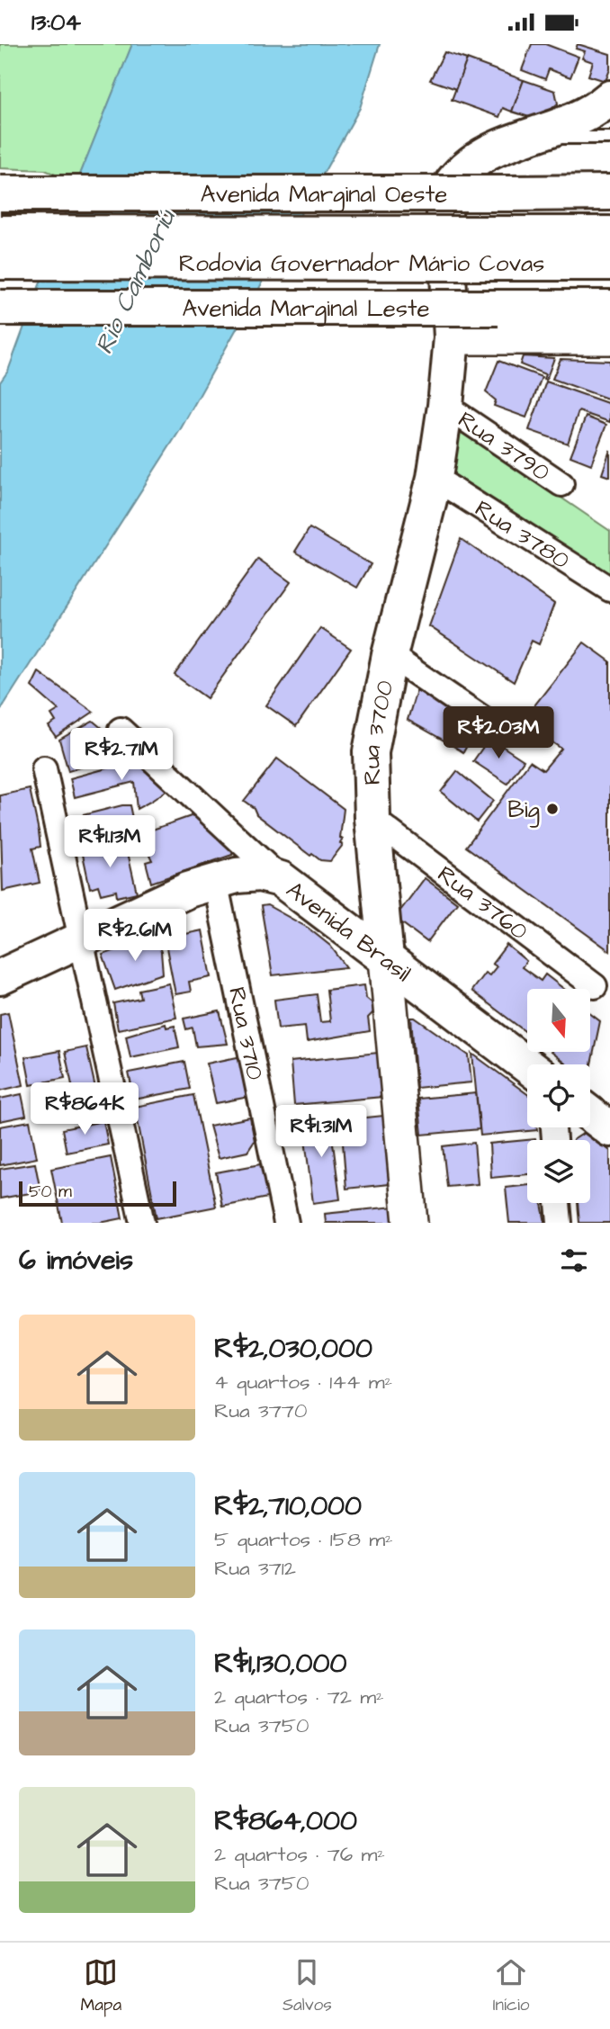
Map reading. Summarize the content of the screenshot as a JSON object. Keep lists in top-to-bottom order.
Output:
{
  "streets": {
    "main road": [
      "Avenida Marginal Oeste",
      "Rodovia Governador Mário Covas",
      "Avenida Marginal Leste",
      "Rua 3700",
      "Avenida Brasil"
    ],
    "street": [
      "Rua 3790",
      "Rua 3780",
      "Rua 3760",
      "Rua 3710"
    ]
  },
  "crossings": [
    ["Avenida Marginal Leste", "Rua 3700"],
    ["Rua 3790", "Rua 3700"],
    ["Rua 3780", "Rua 3700"],
    ["Rua 3700", "Rua 3760"],
    ["Rua 3700", "Avenida Brasil"],
    ["Avenida Brasil", "Rua 3710"]
  ],
  "water": ["Rio Camboriú"],
  "places": ["Big"],
  "scale_bar": "50 m",
  "north": "bottom",
  "page": {
    "status": "13:04",
    "price": [
      "R$2.03M",
      "R$2.71M",
      "R$1.13M",
      "R$2.61M",
      "R$864K",
      "R$1.31M"
    ],
    "scale": "50 m",
    "heading": "6 imóveis",
    "list": [
      {
        "name": "R$2,030,000",
        "note": "4 quartos · 144 m² · Rua 3770"
      },
      {
        "name": "R$2,710,000",
        "note": "5 quartos · 158 m² · Rua 3712"
      },
      {
        "name": "R$1,130,000",
        "note": "2 quartos · 72 m² · Rua 3750"
      },
      {
        "name": "R$864,000",
        "note": "2 quartos · 76 m² · Rua 3750"
      }
    ],
    "tabs": ["Mapa", "Salvos", "Início"]
  }
}
